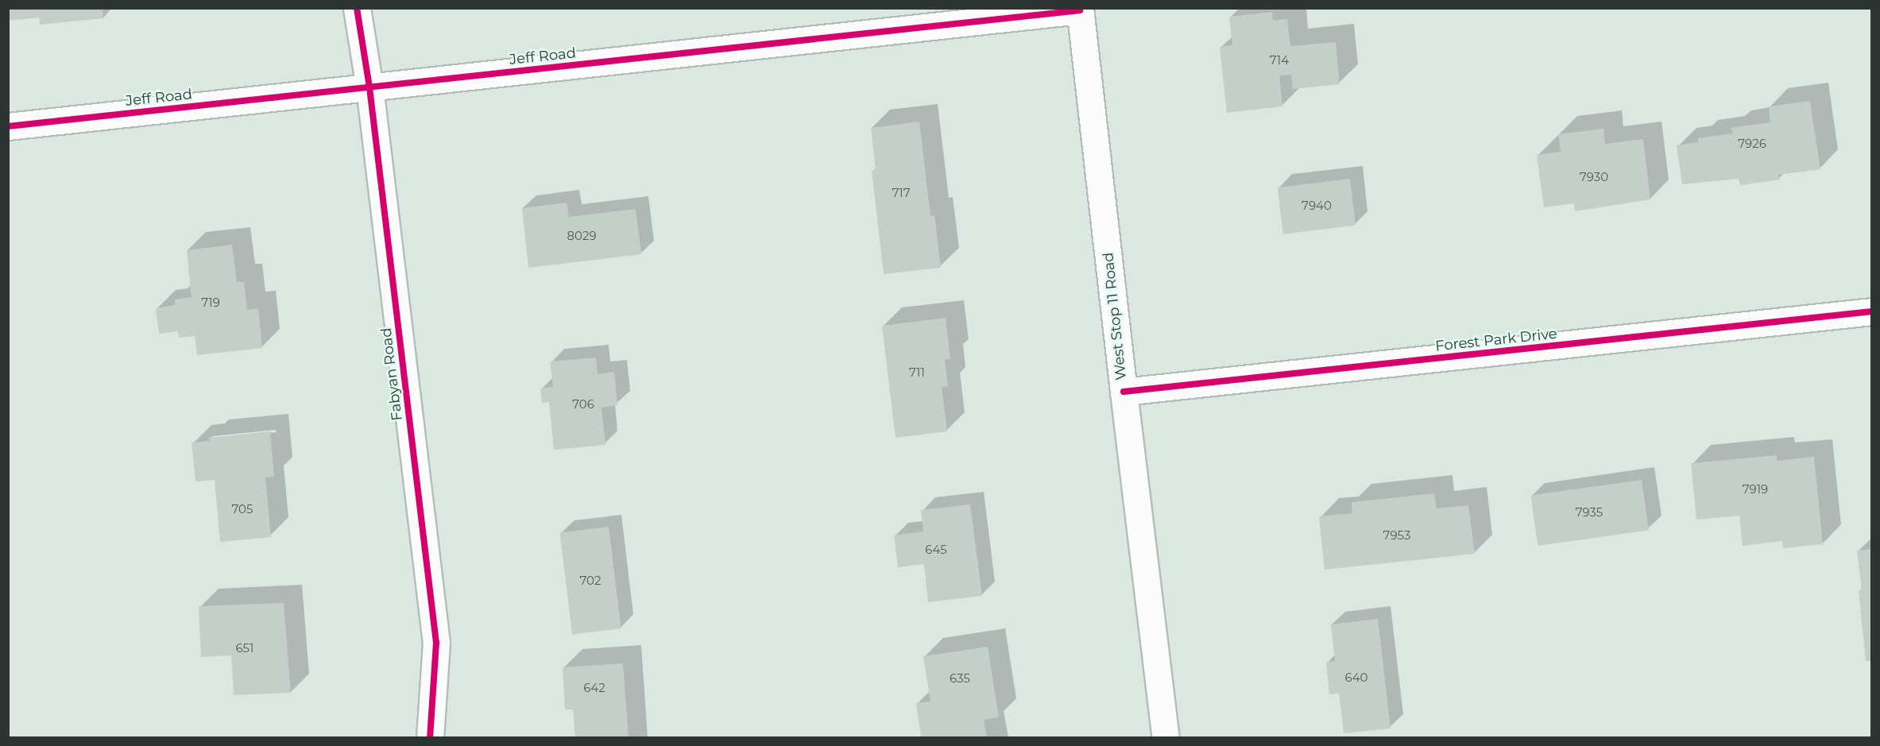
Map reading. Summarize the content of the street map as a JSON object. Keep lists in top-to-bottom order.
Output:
{
  "streets": {
    "street": [
      "Jeff Road",
      "West Stop 11 Road",
      "Forest Park Drive",
      "Fabyan Road"
    ]
  },
  "crossings": [
    ["Jeff Road", "West Stop 11 Road"],
    ["Jeff Road", "Fabyan Road"],
    ["West Stop 11 Road", "Forest Park Drive"]
  ],
  "house_numbers": [
    "714",
    "7926",
    "7930",
    "717",
    "7940",
    "8029",
    "719",
    "711",
    "706",
    "7919",
    "705",
    "7935",
    "7953",
    "645",
    "702",
    "651",
    "640",
    "635",
    "642"
  ]
}
